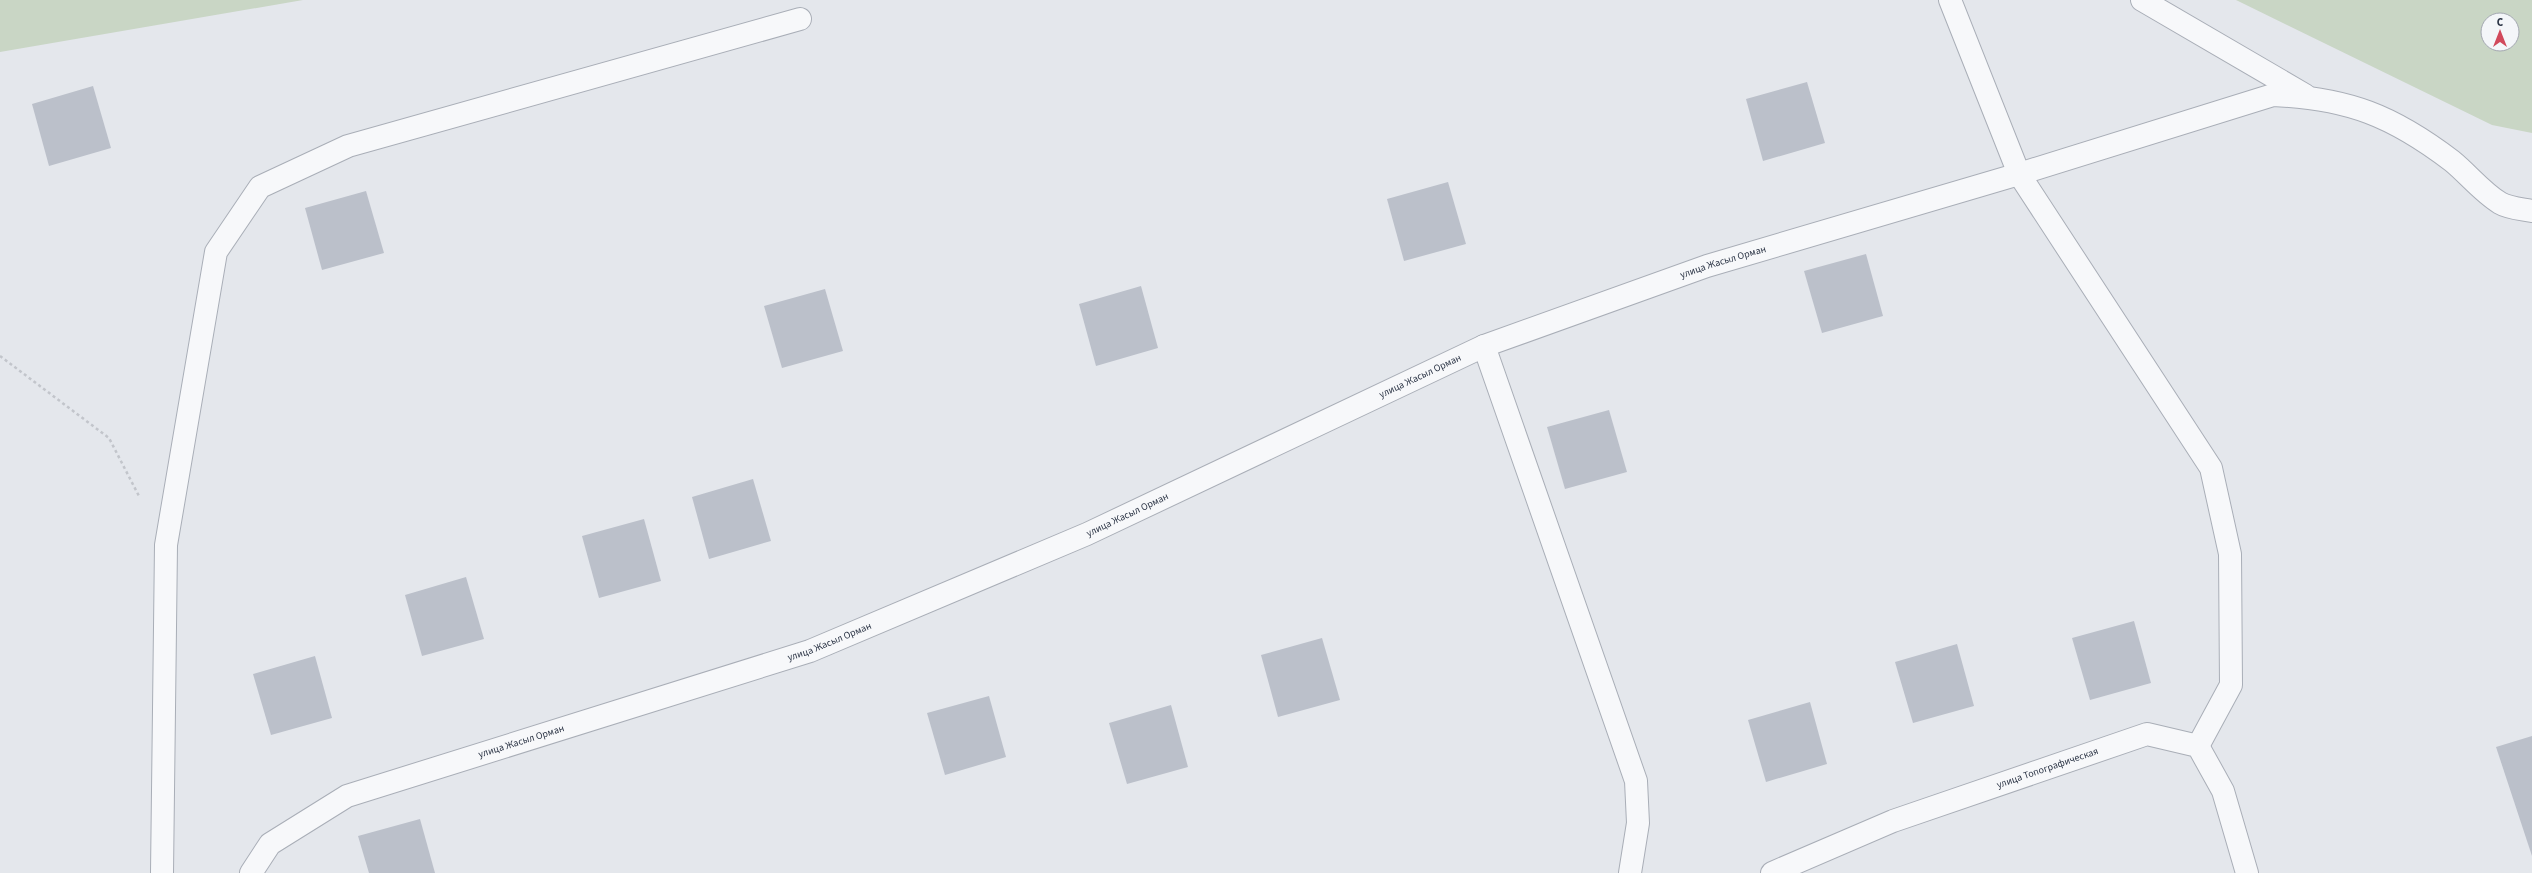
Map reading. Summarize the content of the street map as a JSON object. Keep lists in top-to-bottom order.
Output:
{
  "streets": {
    "street": ["улица Жасыл Орман", "улица Топографическая"]
  },
  "north": "top"
}
